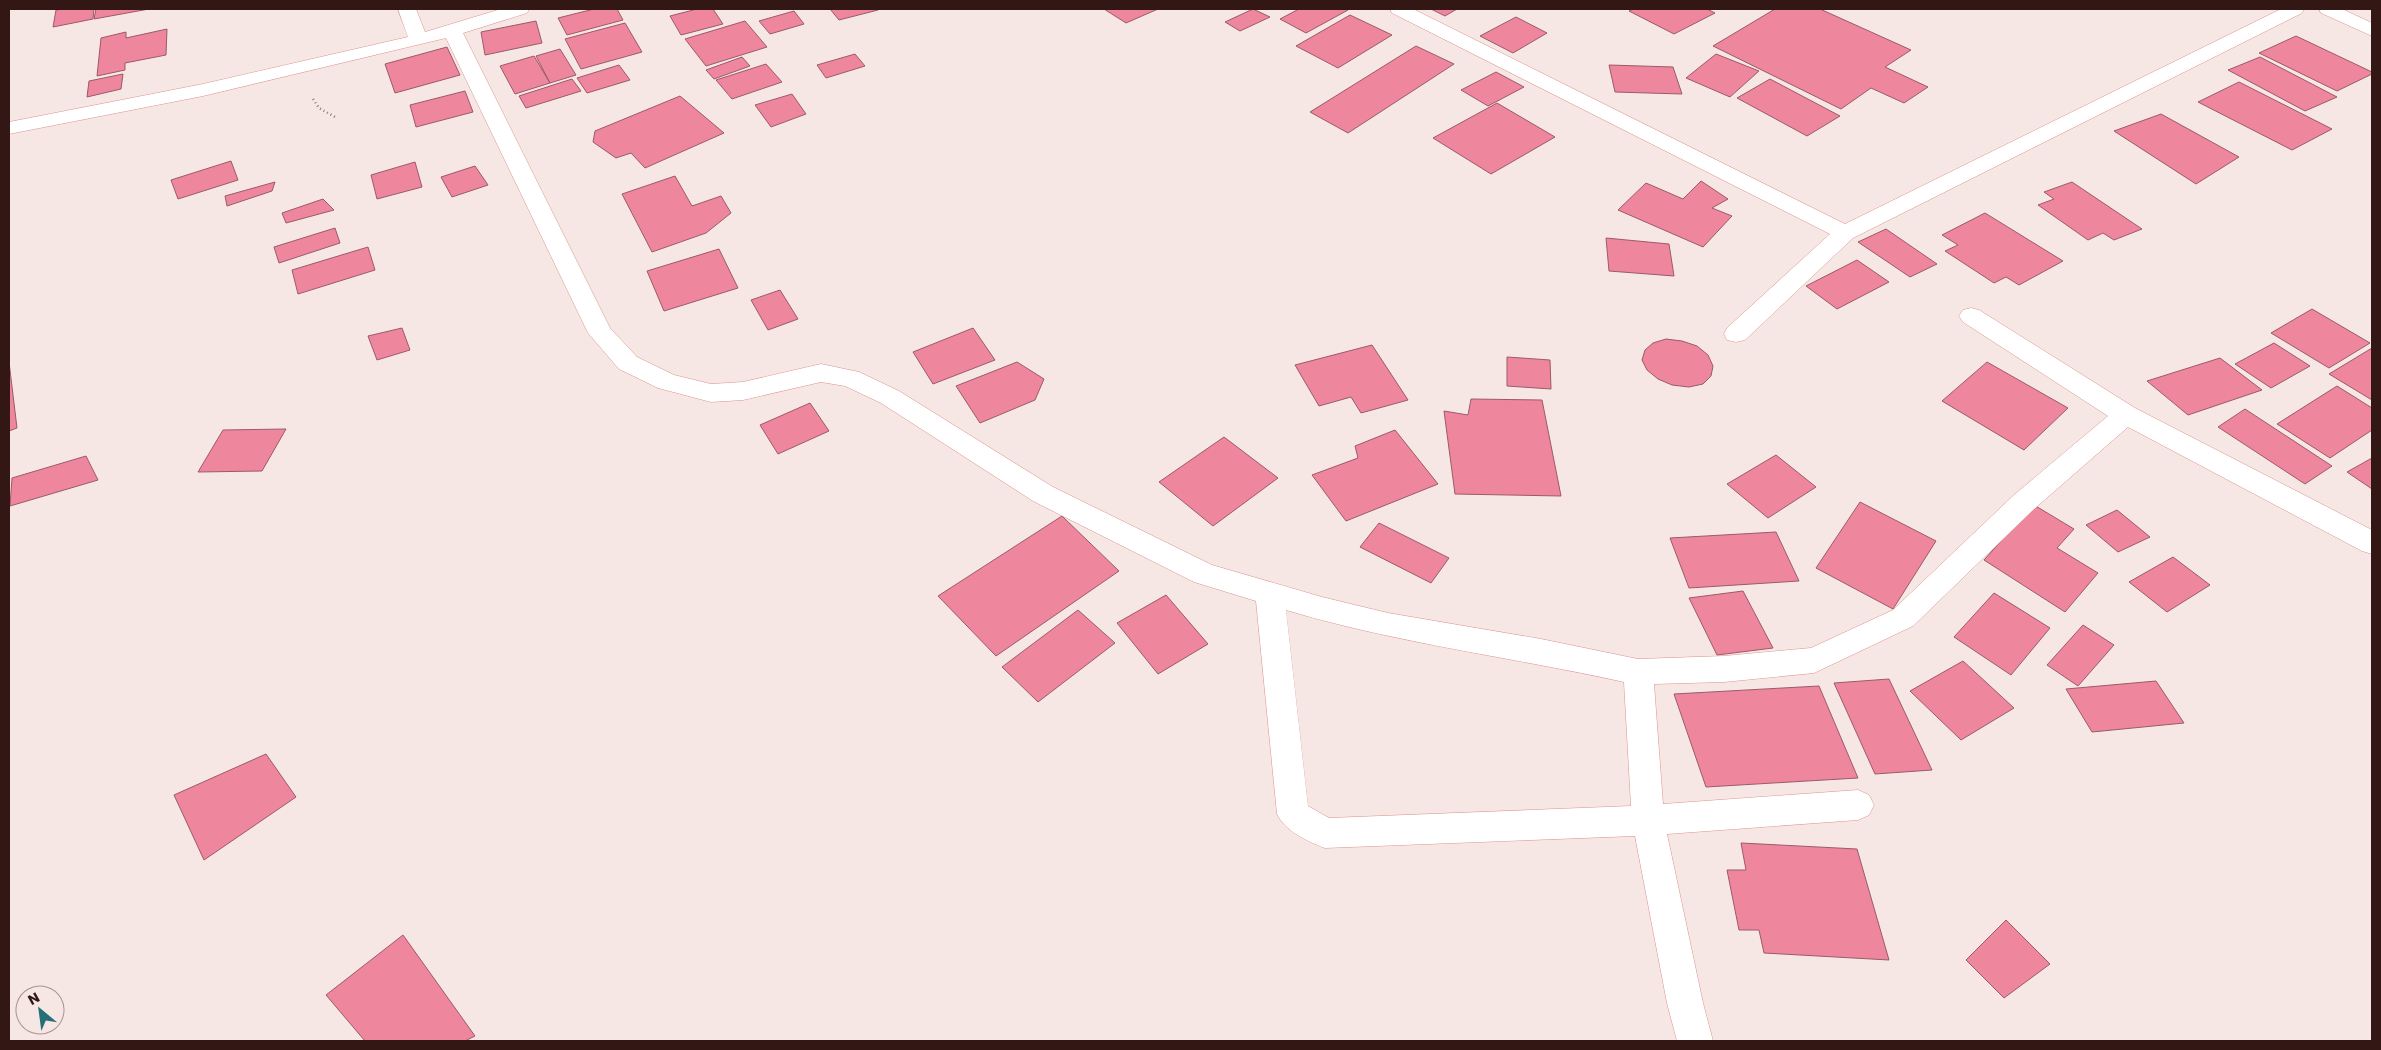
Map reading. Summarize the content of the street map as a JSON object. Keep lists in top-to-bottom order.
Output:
{
  "north": "top left"
}
